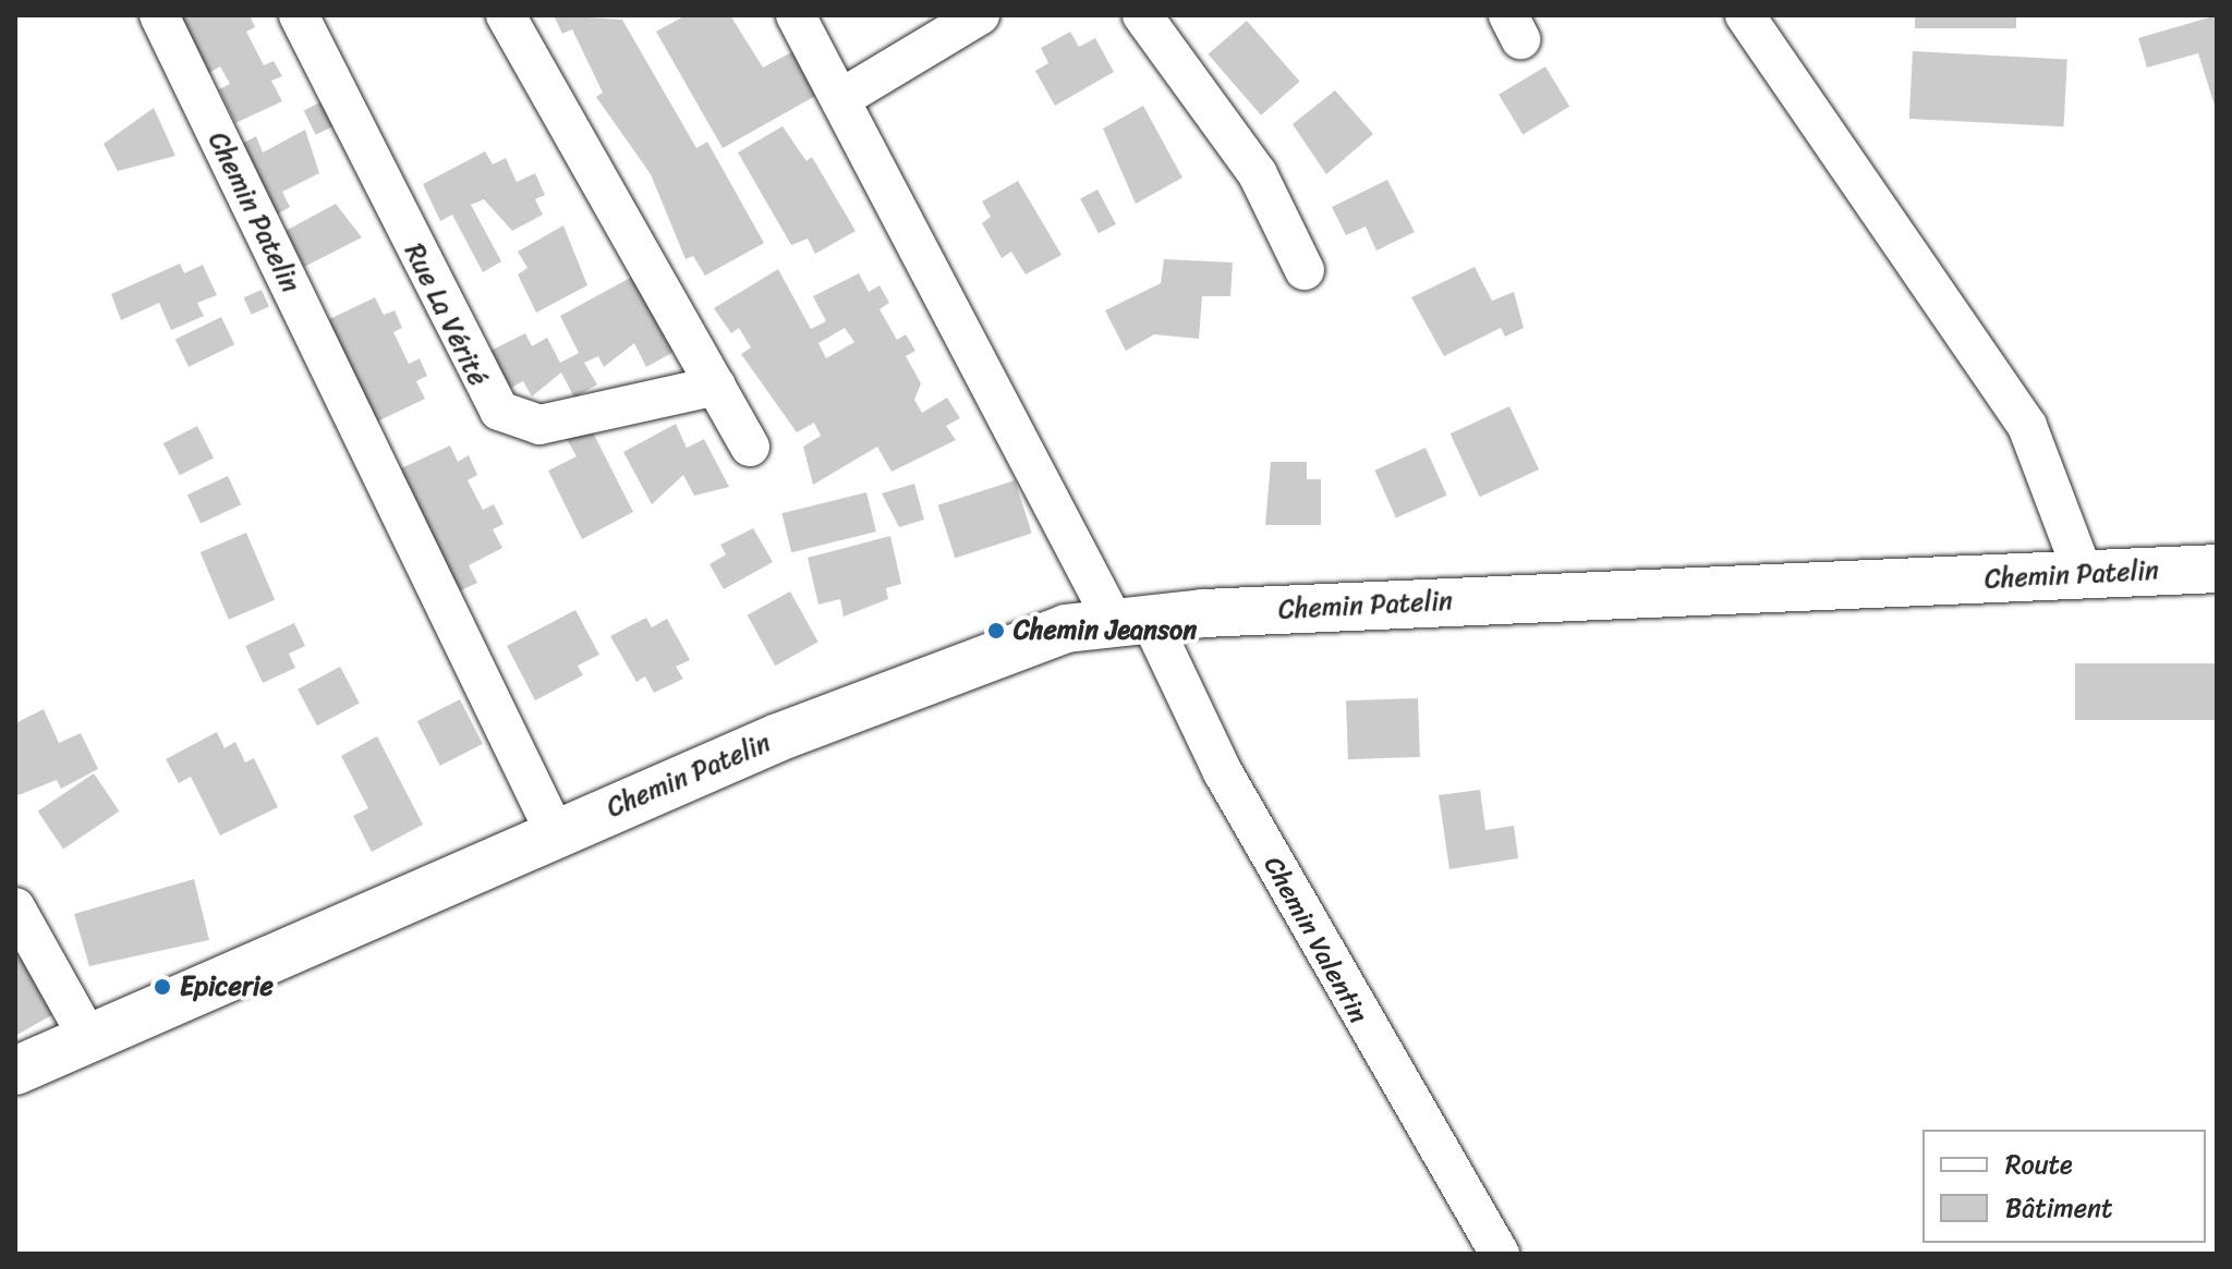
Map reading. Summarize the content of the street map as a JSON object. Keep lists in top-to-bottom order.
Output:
{
  "streets": {
    "main road": ["Chemin Patelin"],
    "street": ["Rue La Vérité", "Chemin Valentin"]
  },
  "crossings": [
    ["Chemin Patelin", "Chemin Valentin"]
  ],
  "places": ["Chemin Jeanson", "Epicerie"],
  "legend": ["Route", "Bâtiment"]
}
